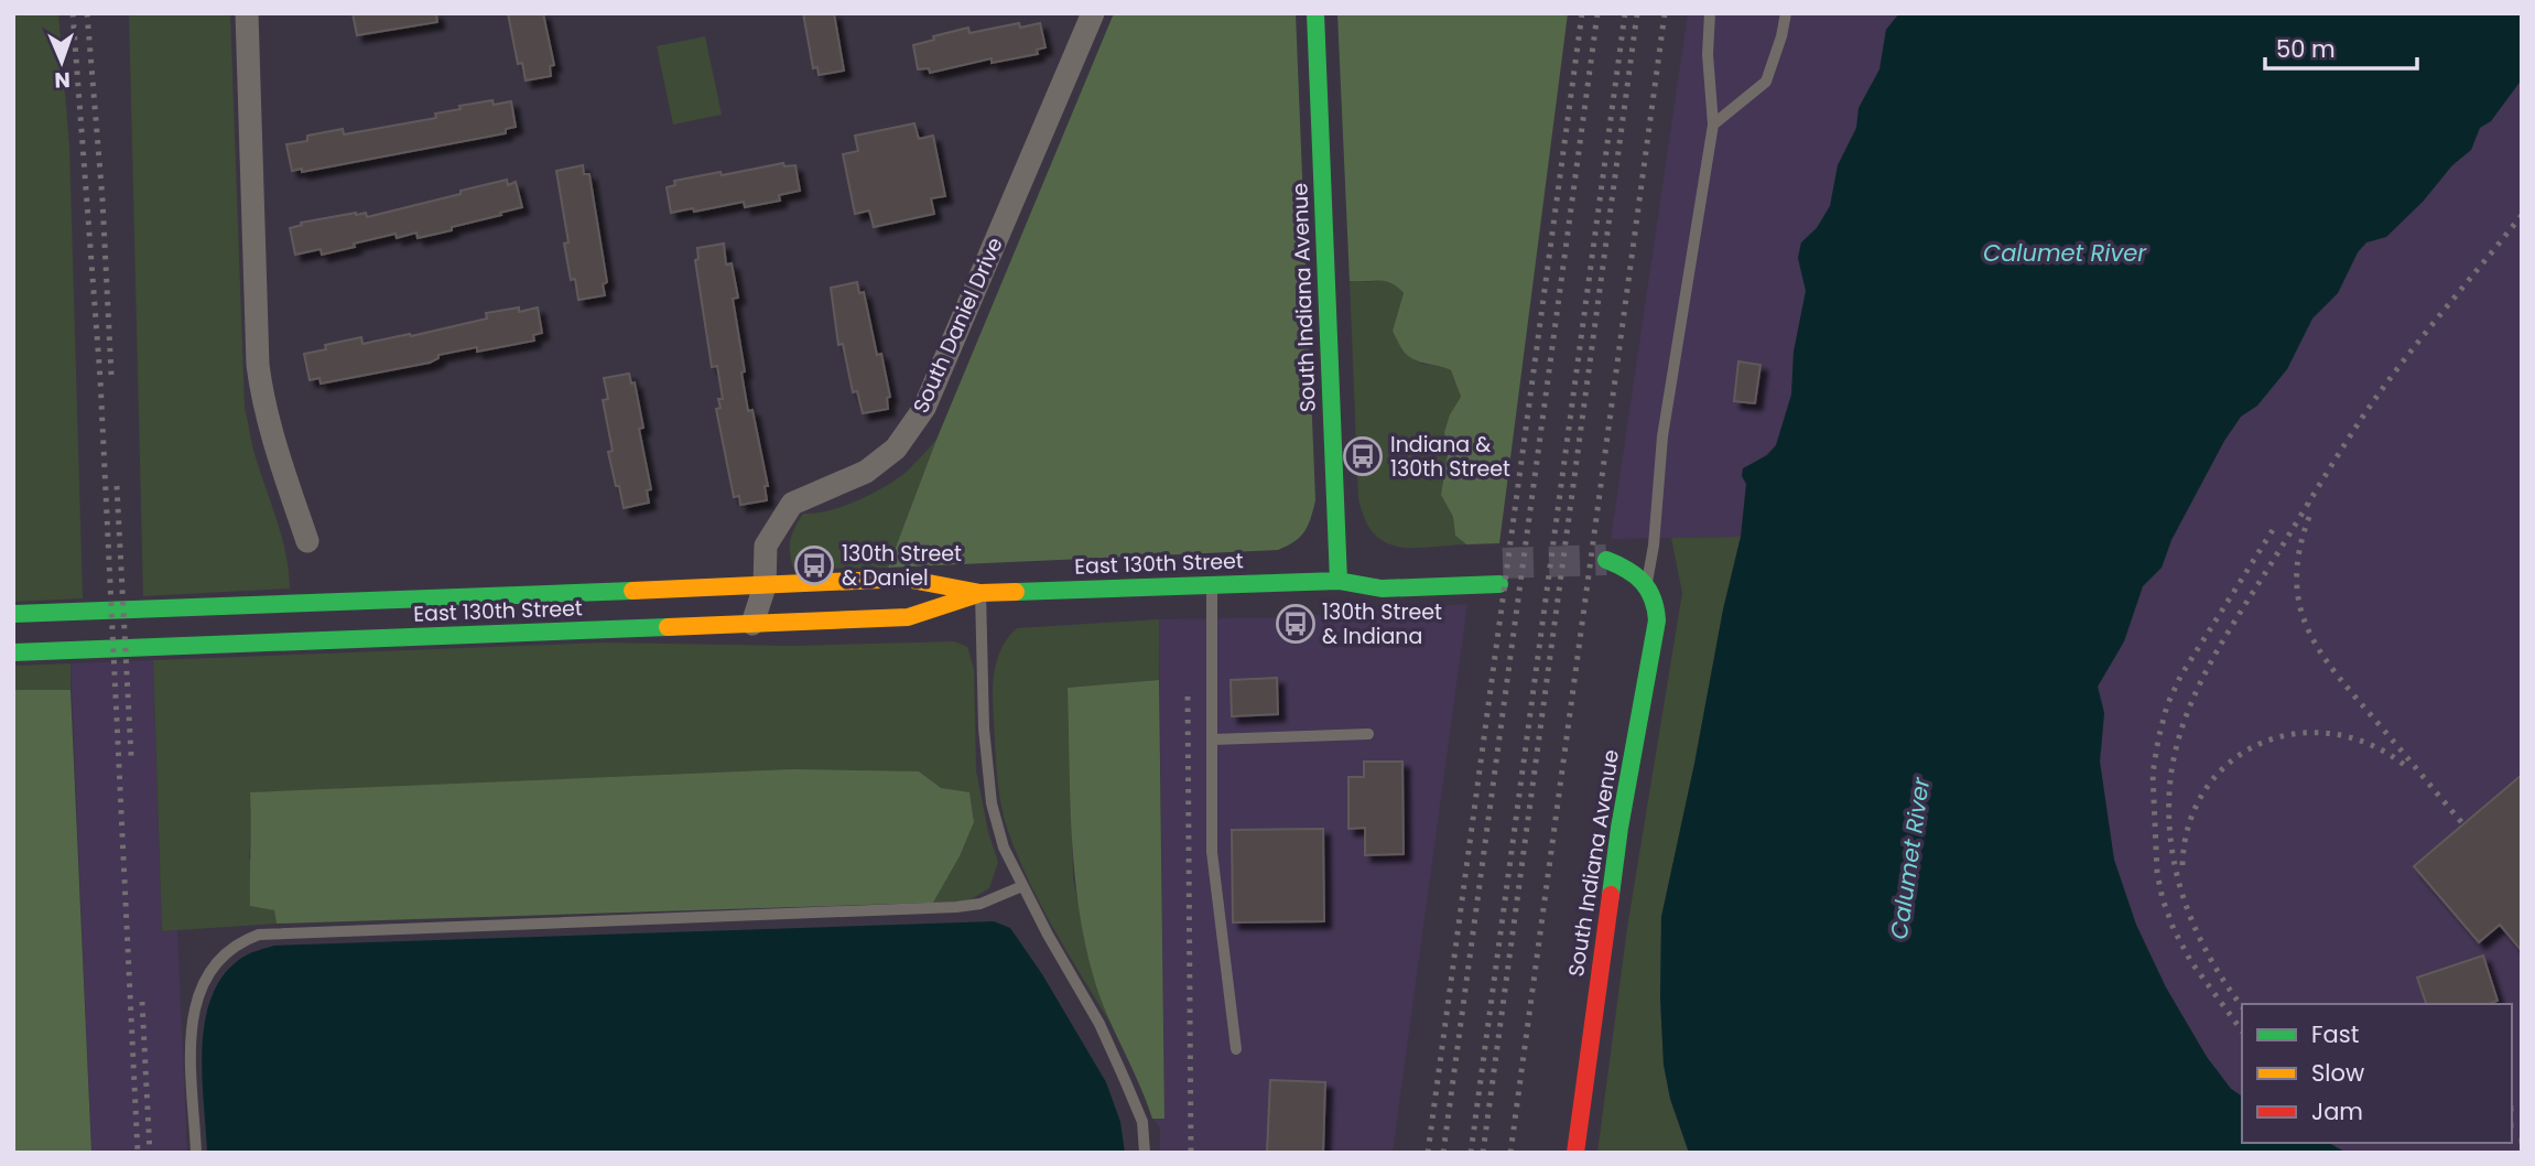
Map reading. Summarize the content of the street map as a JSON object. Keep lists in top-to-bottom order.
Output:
{
  "streets": {
    "main road": ["South Indiana Avenue", "East 130th Street"],
    "street": ["South Daniel Drive"]
  },
  "crossings": [
    ["South Indiana Avenue", "East 130th Street"],
    ["South Daniel Drive", "East 130th Street"]
  ],
  "water": ["Calumet River"],
  "places": {
    "bus stop": ["Indiana & 130th Street", "130th Street & Daniel", "130th Street & Indiana"]
  },
  "legend": ["Fast", "Slow", "Jam"],
  "scale_bar": "50 m",
  "north": "bottom"
}
